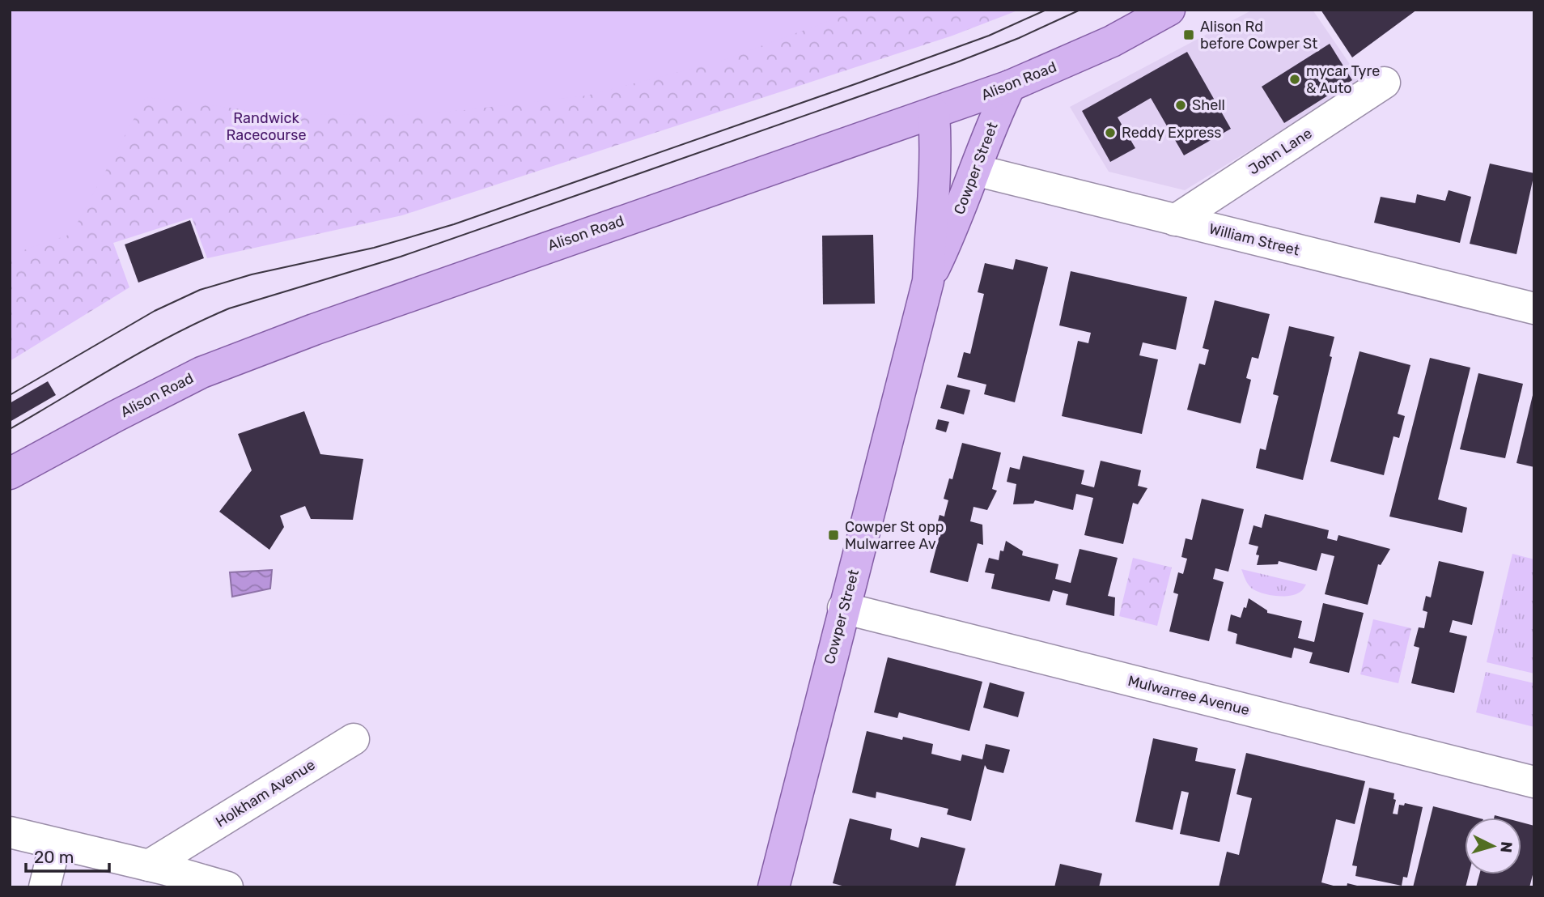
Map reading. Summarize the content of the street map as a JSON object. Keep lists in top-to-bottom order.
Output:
{
  "streets": {
    "main road": ["Alison Road", "Cowper Street"],
    "street": [
      "John Lane",
      "William Street",
      "Mulwarree Avenue",
      "Holkham Avenue"
    ]
  },
  "crossings": [
    ["Alison Road", "Cowper Street"],
    ["John Lane", "William Street"],
    ["Cowper Street", "William Street"],
    ["Cowper Street", "Mulwarree Avenue"]
  ],
  "parks": ["Randwick Racecourse"],
  "places": {
    "transit": ["Alison Rd before Cowper St", "Cowper St opp Mulwarree Av"],
    "other": ["mycar Tyre & Auto", "Shell", "Reddy Express"]
  },
  "scale_bar": "20 m",
  "north": "right"
}
